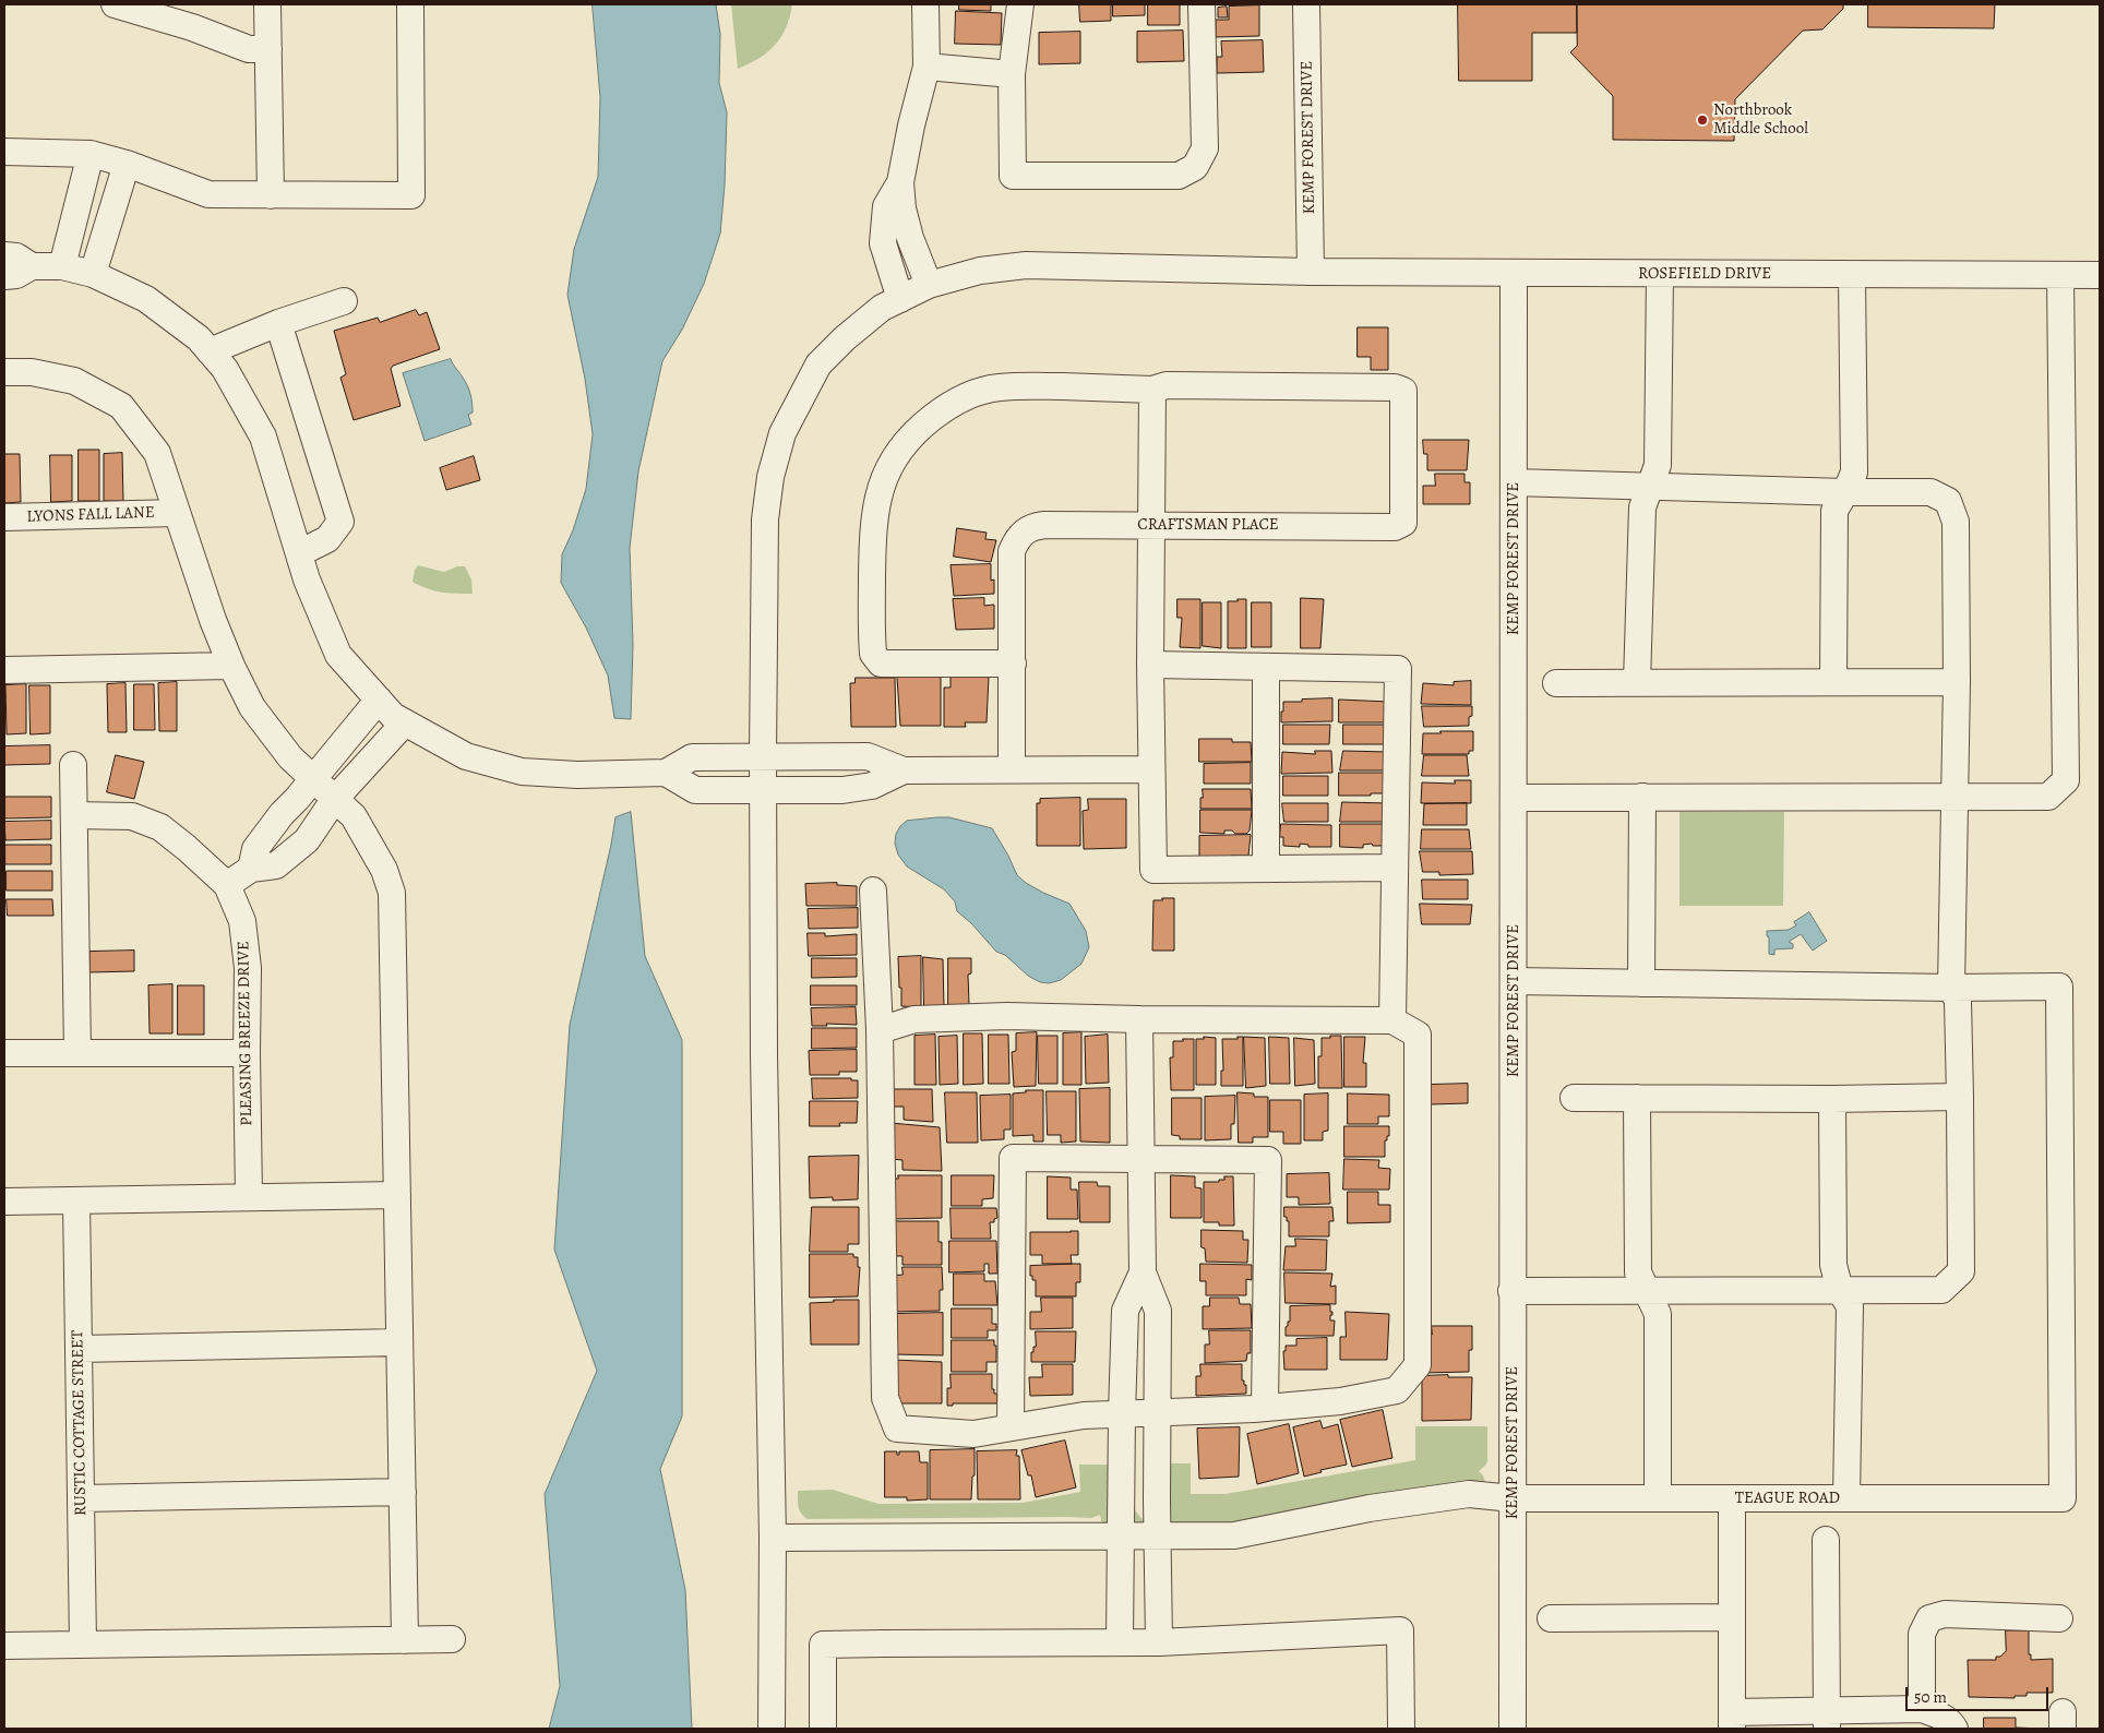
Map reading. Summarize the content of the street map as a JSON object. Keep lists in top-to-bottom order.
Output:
{
  "streets": {
    "street": [
      "KEMP FOREST DRIVE",
      "ROSEFIELD DRIVE",
      "LYONS FALL LANE",
      "CRAFTSMAN PLACE",
      "PLEASING BREEZE DRIVE",
      "RUSTIC COTTAGE STREET",
      "TEAGUE ROAD"
    ]
  },
  "crossings": [
    ["KEMP FOREST DRIVE", "ROSEFIELD DRIVE"],
    ["KEMP FOREST DRIVE", "TEAGUE ROAD"],
    ["ROSEFIELD DRIVE", "TEAGUE ROAD"]
  ],
  "places": ["Northbrook Middle School"],
  "scale_bar": "50 m"
}
